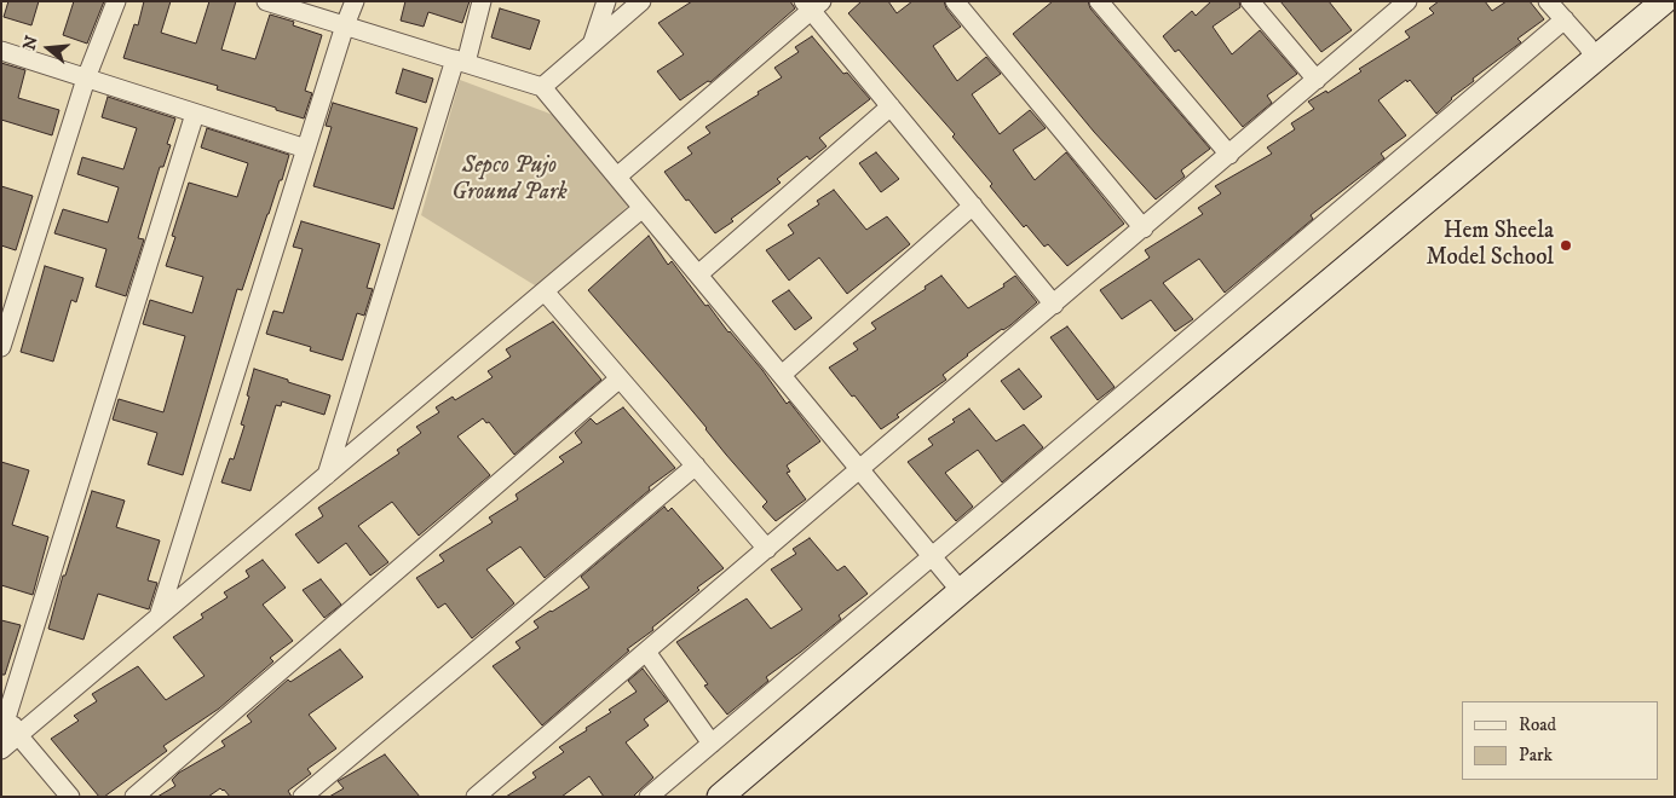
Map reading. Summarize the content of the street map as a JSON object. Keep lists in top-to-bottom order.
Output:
{
  "parks": ["Sepco Pujo Ground Park"],
  "places": ["Hem Sheela Model School"],
  "legend": ["Road", "Park"],
  "north": "left"
}
